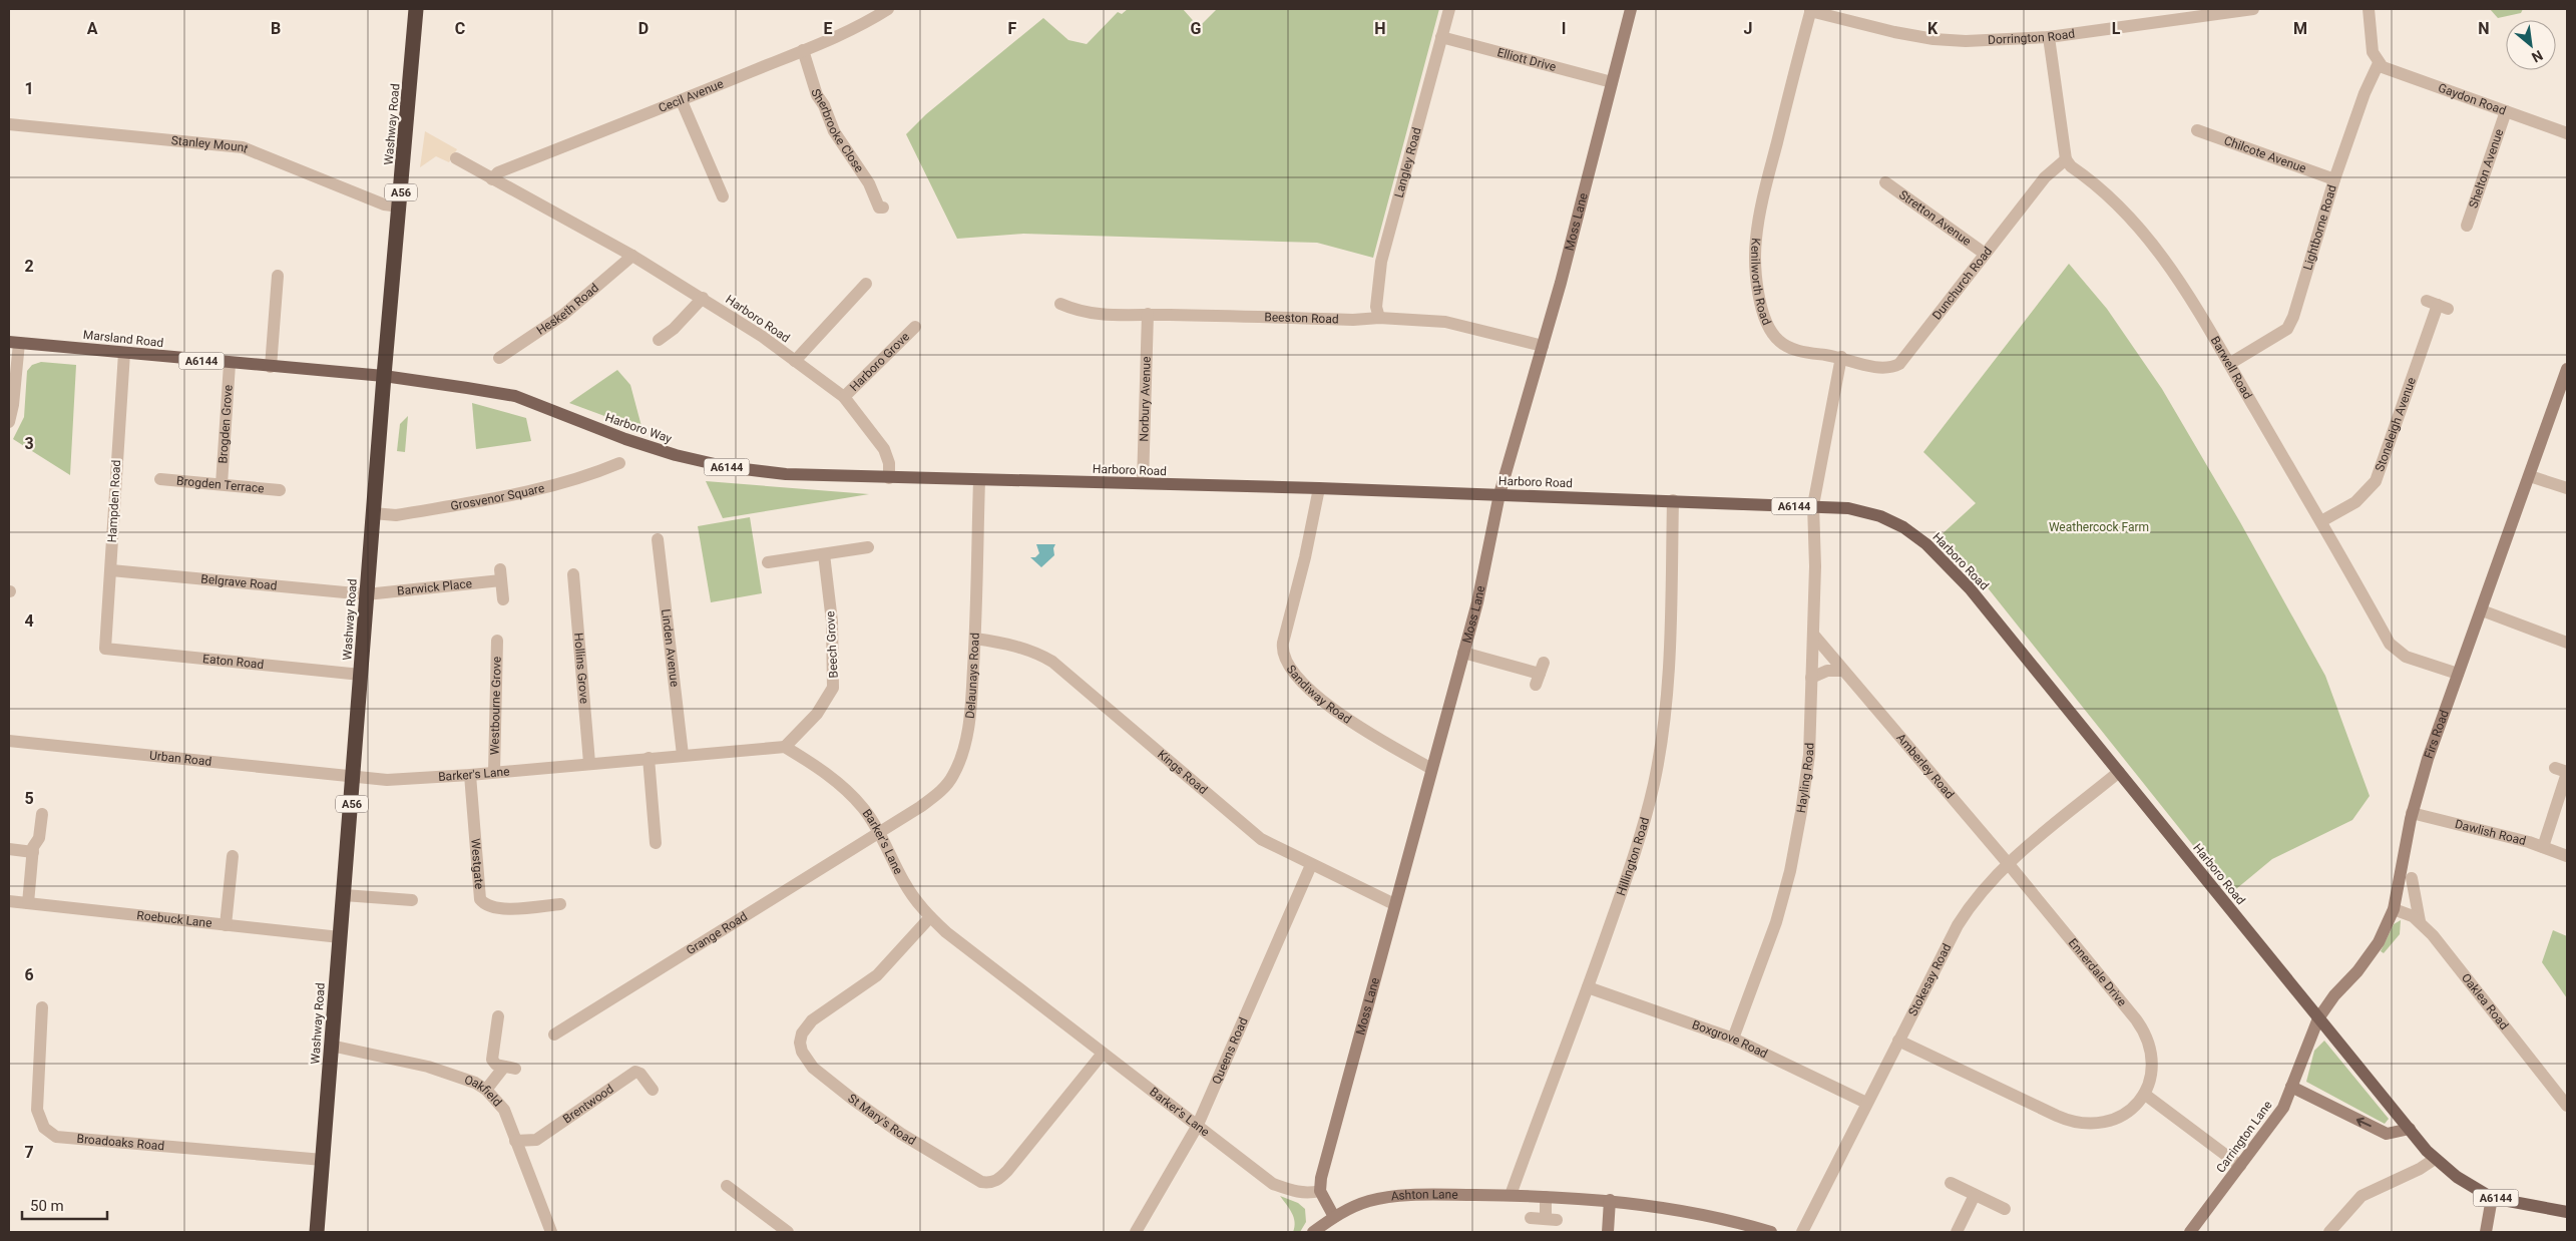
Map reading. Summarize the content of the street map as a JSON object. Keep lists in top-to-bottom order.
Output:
{
  "streets": {
    "highway": ["Washway Road", "A56"],
    "main road": [
      "Harboro Road",
      "Marsland Road",
      "A6144",
      "Harboro Way"
    ],
    "street": [
      "Dorrington Road",
      "Elliott Drive",
      "Cecil Avenue",
      "Gaydon Road",
      "Sherbrooke Close",
      "Stanley Mount",
      "Chilcote Avenue",
      "Langley Road",
      "Shelton Avenue",
      "Stretton Avenue",
      "Moss Lane",
      "Lightborne Road",
      "Kenilworth Road",
      "Dunchurch Road",
      "Hesketh Road",
      "Beeston Road",
      "Harboro Grove",
      "Barwell Road",
      "Norbury Avenue",
      "Brogden Grove",
      "Stoneleigh Avenue",
      "Brogden Terrace",
      "Grosvenor Square",
      "Hampden Road",
      "Belgrave Road",
      "Barwick Place",
      "Beech Grove",
      "Linden Avenue",
      "Eaton Road",
      "Hollins Grove",
      "Delaunays Road",
      "Sandiway Road",
      "Westbourne Grove",
      "Firs Road",
      "Urban Road",
      "Amberley Road",
      "Kings Road",
      "Barker's Lane",
      "Hayling Road",
      "Dawlish Road",
      "Hillington Road",
      "Westgate",
      "Roebuck Lane",
      "Grange Road",
      "Ennerdale Drive",
      "Stokesay Road",
      "Oaklea Road",
      "Boxgrove Road",
      "Queens Road",
      "Oakfield",
      "Brentwood",
      "St Mary's Road",
      "Carrington Lane",
      "Broadoaks Road",
      "Ashton Lane"
    ]
  },
  "crossings": [
    ["Dorrington Road", "Kenilworth Road"],
    ["Elliott Drive", "Langley Road"],
    ["Elliott Drive", "Moss Lane"],
    ["Cecil Avenue", "Sherbrooke Close"],
    ["Cecil Avenue", "Harboro Road"],
    ["Gaydon Road", "Shelton Avenue"],
    ["Gaydon Road", "Lightborne Road"],
    ["Washway Road", "Stanley Mount"],
    ["Washway Road", "Marsland Road"],
    ["Washway Road", "Harboro Way"],
    ["Washway Road", "Grosvenor Square"],
    ["Washway Road", "Belgrave Road"],
    ["Washway Road", "Barwick Place"],
    ["Washway Road", "Eaton Road"],
    ["Washway Road", "Urban Road"],
    ["Washway Road", "Barker's Lane"],
    ["Washway Road", "Roebuck Lane"],
    ["Washway Road", "Oakfield"],
    ["Washway Road", "Broadoaks Road"],
    ["Chilcote Avenue", "Lightborne Road"],
    ["Langley Road", "Beeston Road"],
    ["Stretton Avenue", "Dunchurch Road"],
    ["Moss Lane", "Beeston Road"],
    ["Moss Lane", "Harboro Road"],
    ["Moss Lane", "Sandiway Road"],
    ["Moss Lane", "Kings Road"],
    ["Moss Lane", "Barker's Lane"],
    ["Lightborne Road", "Barwell Road"],
    ["Kenilworth Road", "Dunchurch Road"],
    ["Dunchurch Road", "Barwell Road"],
    ["Hesketh Road", "Harboro Road"],
    ["Beeston Road", "Norbury Avenue"],
    ["Harboro Road", "A6144"],
    ["Harboro Road", "Harboro Grove"],
    ["Harboro Road", "Norbury Avenue"],
    ["Harboro Road", "Harboro Way"],
    ["Harboro Road", "Delaunays Road"],
    ["Harboro Road", "Sandiway Road"],
    ["Harboro Road", "Firs Road"],
    ["Harboro Road", "Hayling Road"],
    ["Harboro Road", "Hillington Road"],
    ["Harboro Road", "Stokesay Road"],
    ["Marsland Road", "Brogden Grove"],
    ["Marsland Road", "Harboro Way"],
    ["Marsland Road", "Hampden Road"],
    ["Barwell Road", "Stoneleigh Avenue"],
    ["Barwell Road", "Firs Road"],
    ["Brogden Grove", "Brogden Terrace"],
    ["Hampden Road", "Belgrave Road"],
    ["Hampden Road", "Eaton Road"],
    ["Belgrave Road", "Barwick Place"],
    ["Beech Grove", "Barker's Lane"],
    ["Linden Avenue", "Barker's Lane"],
    ["Hollins Grove", "Barker's Lane"],
    ["Delaunays Road", "Kings Road"],
    ["Delaunays Road", "Barker's Lane"],
    ["Delaunays Road", "Grange Road"],
    ["Westbourne Grove", "Barker's Lane"],
    ["Firs Road", "Dawlish Road"],
    ["Firs Road", "Oaklea Road"],
    ["Firs Road", "Carrington Lane"],
    ["Urban Road", "Barker's Lane"],
    ["Amberley Road", "Hayling Road"],
    ["Amberley Road", "Ennerdale Drive"],
    ["Amberley Road", "Stokesay Road"],
    ["Kings Road", "Queens Road"],
    ["Barker's Lane", "Westgate"],
    ["Barker's Lane", "Grange Road"],
    ["Barker's Lane", "Queens Road"],
    ["Barker's Lane", "St Mary's Road"],
    ["Hayling Road", "Boxgrove Road"],
    ["Hillington Road", "Boxgrove Road"],
    ["Hillington Road", "Ashton Lane"],
    ["Ennerdale Drive", "Stokesay Road"],
    ["Stokesay Road", "Boxgrove Road"],
    ["Oakfield", "Brentwood"]
  ],
  "parks": ["Weathercock Farm"],
  "scale_bar": "50 m",
  "north": "bottom right",
  "grid": {
    "columns": [
      "A",
      "B",
      "C",
      "D",
      "E",
      "F",
      "G",
      "H",
      "I",
      "J",
      "K",
      "L",
      "M",
      "N"
    ],
    "rows": [
      "1",
      "2",
      "3",
      "4",
      "5",
      "6",
      "7"
    ]
  }
}
